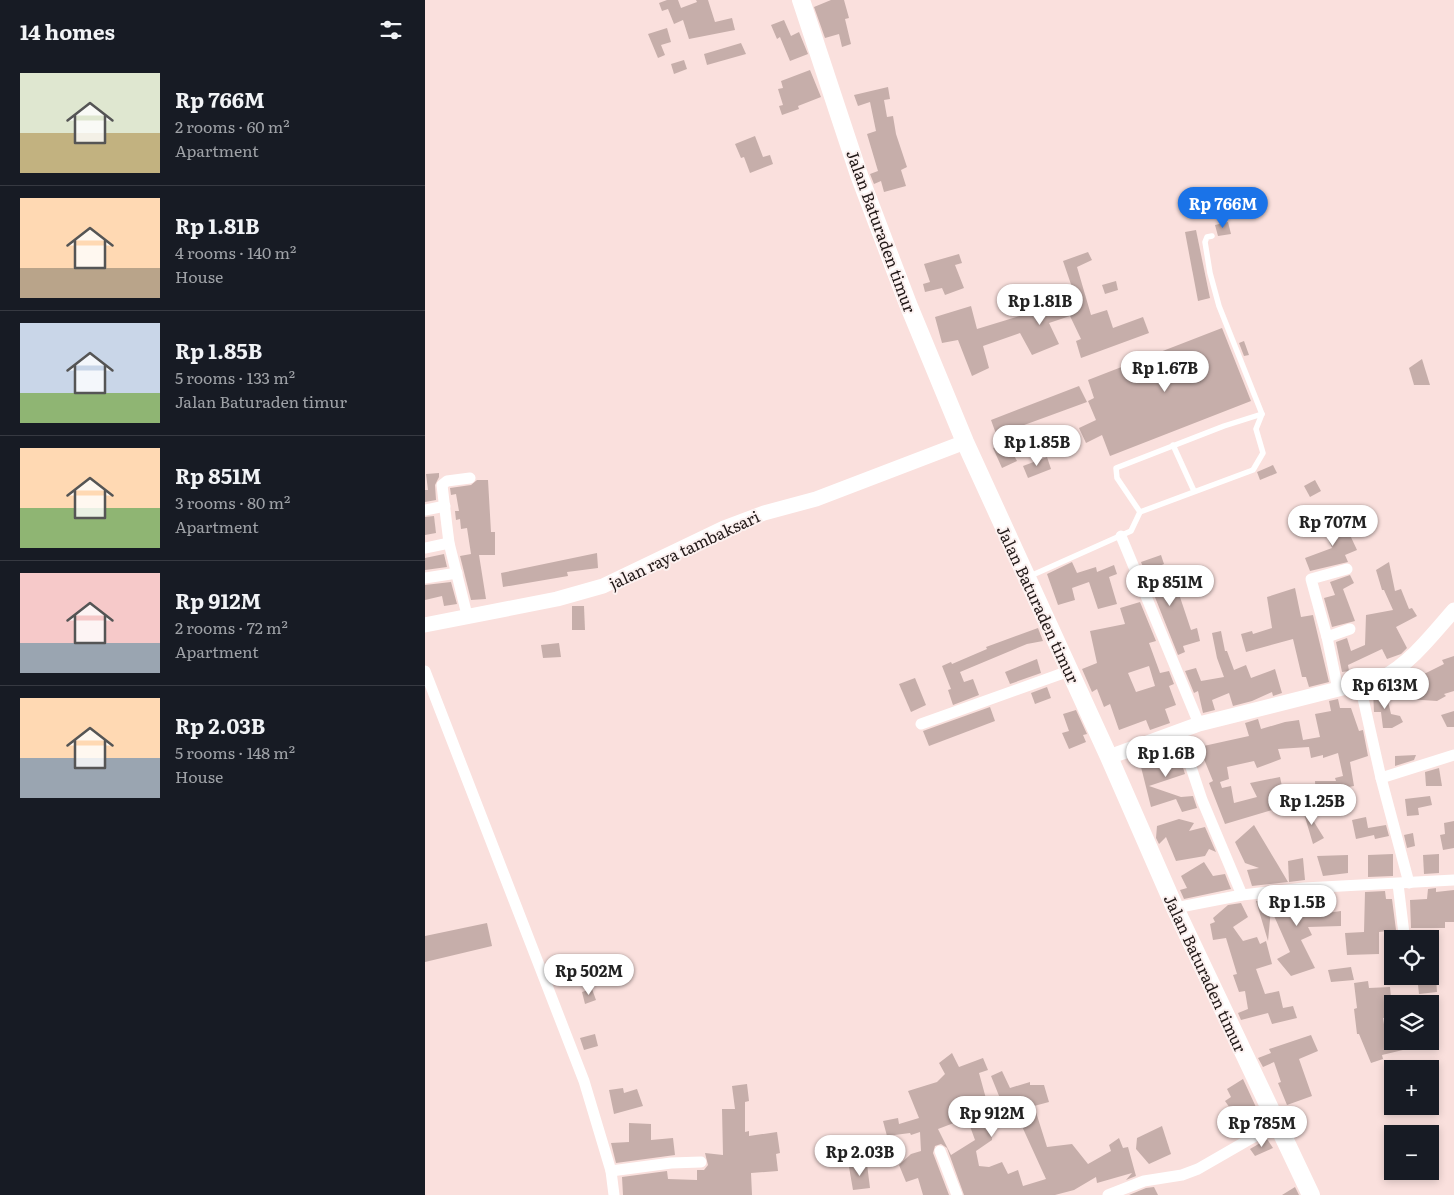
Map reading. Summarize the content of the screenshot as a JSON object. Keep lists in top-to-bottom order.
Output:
{
  "streets": {
    "main road": ["Jalan Baturaden timur"],
    "street": ["jalan raya tambaksari"]
  },
  "crossings": [
    ["Jalan Baturaden timur", "jalan raya tambaksari"]
  ],
  "page": {
    "heading": "14 homes",
    "list": [
      {
        "name": "Rp 766M",
        "note": "2 rooms · 60 m² · Apartment"
      },
      {
        "name": "Rp 1.81B",
        "note": "4 rooms · 140 m² · House"
      },
      {
        "name": "Rp 1.85B",
        "note": "5 rooms · 133 m² · Jalan Baturaden timur"
      },
      {
        "name": "Rp 851M",
        "note": "3 rooms · 80 m² · Apartment"
      },
      {
        "name": "Rp 912M",
        "note": "2 rooms · 72 m² · Apartment"
      },
      {
        "name": "Rp 2.03B",
        "note": "5 rooms · 148 m² · House"
      }
    ],
    "price": [
      "Rp 766M",
      "Rp 1.81B",
      "Rp 1.67B",
      "Rp 1.85B",
      "Rp 707M",
      "Rp 851M",
      "Rp 613M",
      "Rp 1.6B",
      "Rp 1.25B",
      "Rp 1.5B",
      "Rp 502M",
      "Rp 912M",
      "Rp 785M",
      "Rp 2.03B"
    ],
    "map_buttons": ["+", "−"]
  }
}
